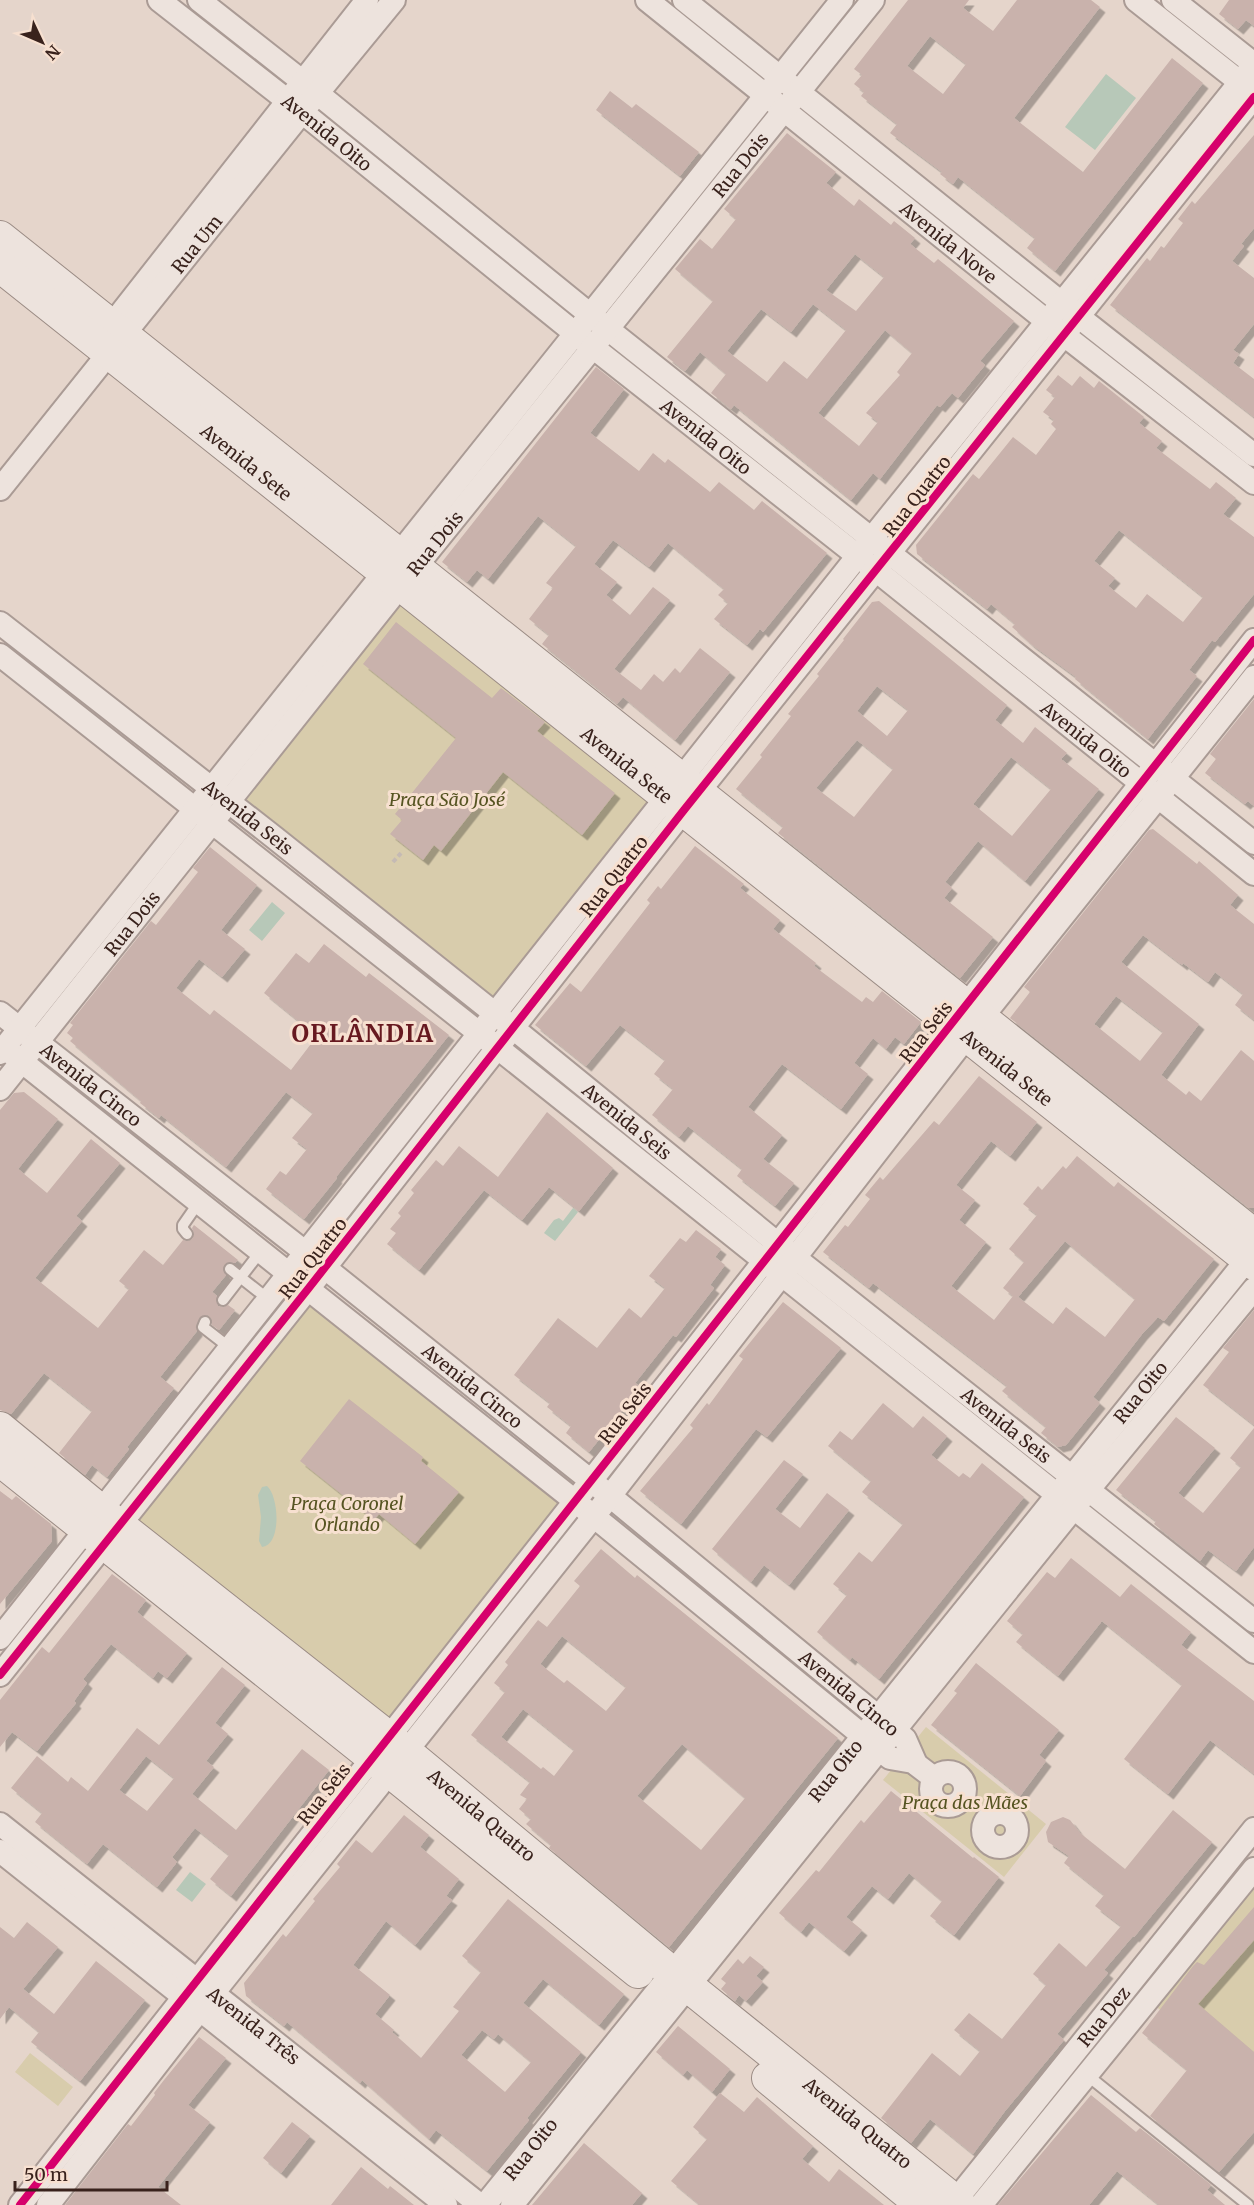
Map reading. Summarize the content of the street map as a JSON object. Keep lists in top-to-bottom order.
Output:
{
  "streets": {
    "street": [
      "Avenida Oito",
      "Rua Dois",
      "Avenida Nove",
      "Rua Um",
      "Avenida Sete",
      "Rua Quatro",
      "Avenida Seis",
      "Rua Seis",
      "Avenida Cinco",
      "Rua Oito",
      "Avenida Quatro",
      "Rua Dez",
      "Avenida Três"
    ]
  },
  "crossings": [
    ["Avenida Oito", "Rua Dois"],
    ["Avenida Oito", "Rua Um"],
    ["Avenida Oito", "Rua Quatro"],
    ["Avenida Oito", "Rua Seis"],
    ["Rua Dois", "Avenida Nove"],
    ["Rua Dois", "Avenida Sete"],
    ["Rua Dois", "Avenida Seis"],
    ["Rua Dois", "Avenida Cinco"],
    ["Avenida Nove", "Rua Quatro"],
    ["Rua Um", "Avenida Sete"],
    ["Avenida Sete", "Rua Quatro"],
    ["Avenida Sete", "Rua Seis"],
    ["Avenida Sete", "Rua Oito"],
    ["Rua Quatro", "Avenida Seis"],
    ["Rua Quatro", "Avenida Cinco"],
    ["Rua Quatro", "Avenida Quatro"],
    ["Avenida Seis", "Rua Seis"],
    ["Avenida Seis", "Rua Oito"],
    ["Rua Seis", "Avenida Cinco"],
    ["Rua Seis", "Avenida Quatro"],
    ["Rua Seis", "Avenida Três"],
    ["Avenida Cinco", "Rua Oito"],
    ["Rua Oito", "Avenida Quatro"],
    ["Avenida Quatro", "Rua Dez"]
  ],
  "districts": ["ORLÂNDIA"],
  "parks": ["Praça São José", "Praça Coronel Orlando", "Praça das Mães"],
  "scale_bar": "50 m",
  "north": "bottom right"
}
